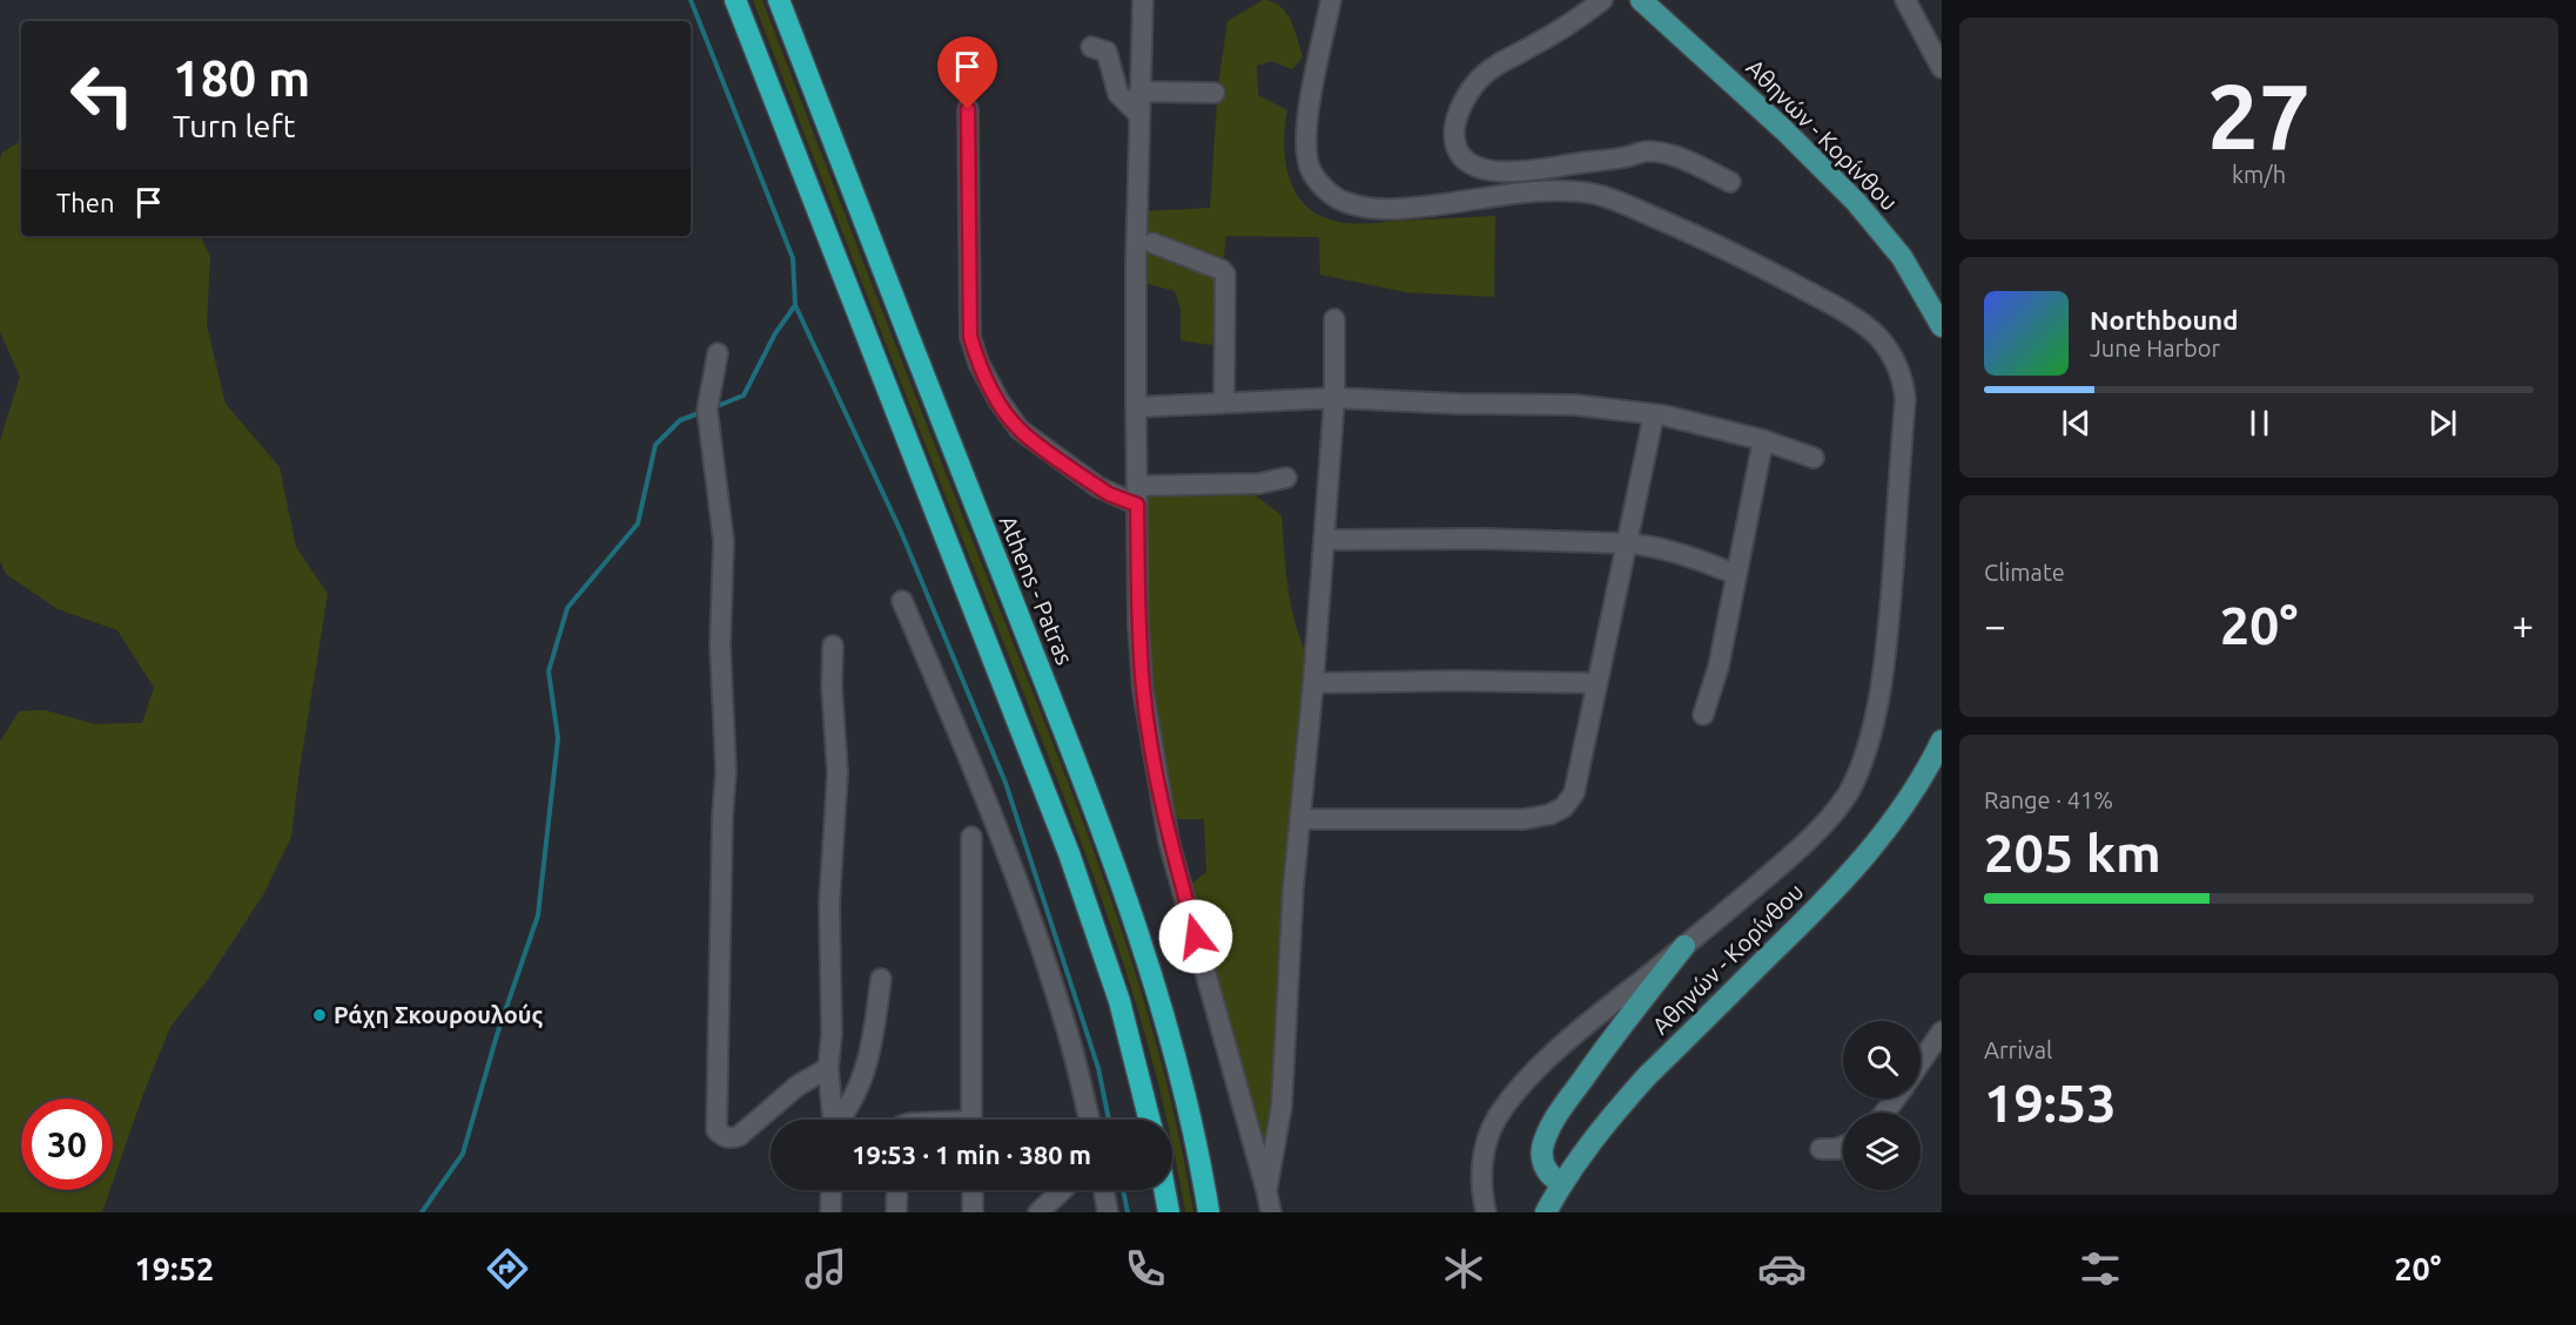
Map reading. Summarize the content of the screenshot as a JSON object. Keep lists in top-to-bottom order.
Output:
{
  "streets": {
    "highway": ["Athens - Patras"],
    "main road": ["Αθηνών - Κορίνθου"]
  },
  "places": ["Ράχη Σκουρουλούς"],
  "page": {
    "tile": [
      ["27", "km/h"],
      "Climate",
      ["Range · 41%", "205 km"],
      ["Arrival", "19:53"]
    ],
    "turn": ["180 m", "Turn left"],
    "then": "Then",
    "song": ["Northbound", "June Harbor"],
    "heat": ["−", "20°", "+"],
    "limit": "30",
    "trip": "19:53 · 1 min · 380 m",
    "tabs": ["19:52", "20°"]
  }
}
